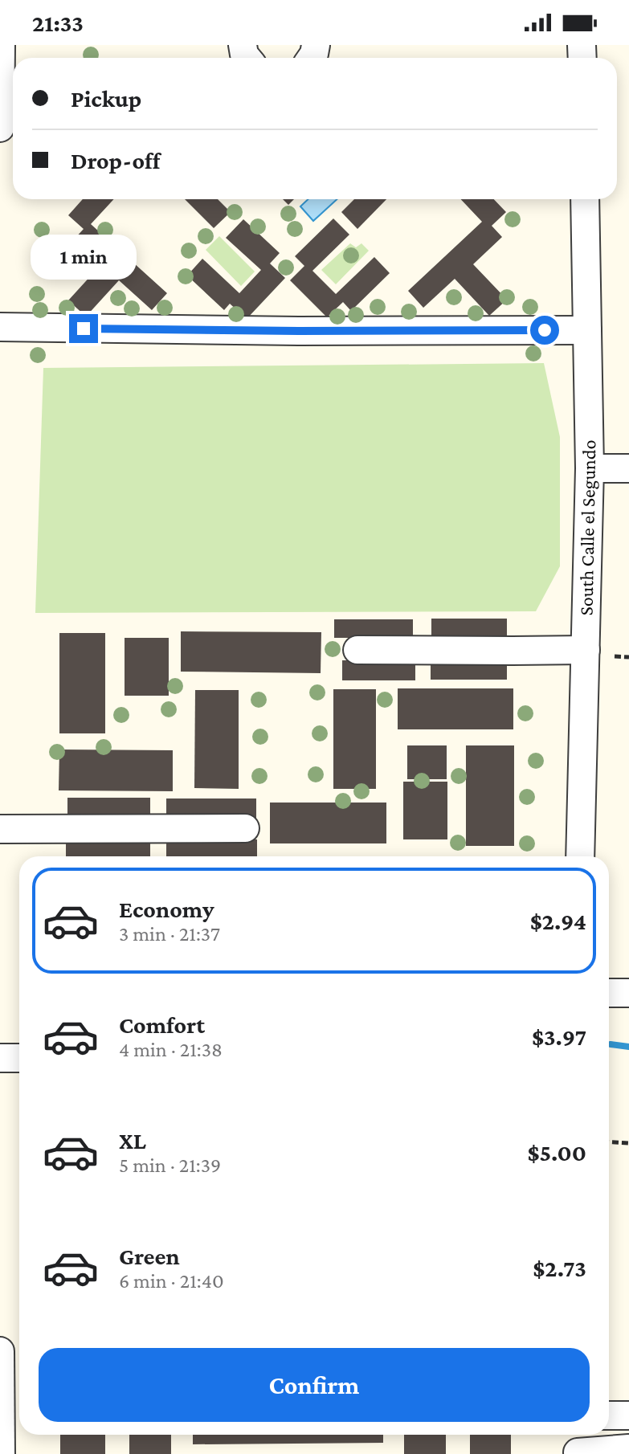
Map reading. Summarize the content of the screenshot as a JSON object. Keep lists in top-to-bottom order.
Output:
{
  "streets": {
    "street": ["South Calle el Segundo"]
  },
  "page": {
    "status": "21:33",
    "banner": ["Pickup", "Drop-off"],
    "bubble": "1 min",
    "list": [
      {
        "name": "Economy",
        "note": "3 min · 21:37",
        "value": "$2.94"
      },
      {
        "name": "Comfort",
        "note": "4 min · 21:38",
        "value": "$3.97"
      },
      {
        "name": "XL",
        "note": "5 min · 21:39",
        "value": "$5.00"
      },
      {
        "name": "Green",
        "note": "6 min · 21:40",
        "value": "$2.73"
      }
    ],
    "buttons": "Confirm"
  }
}
